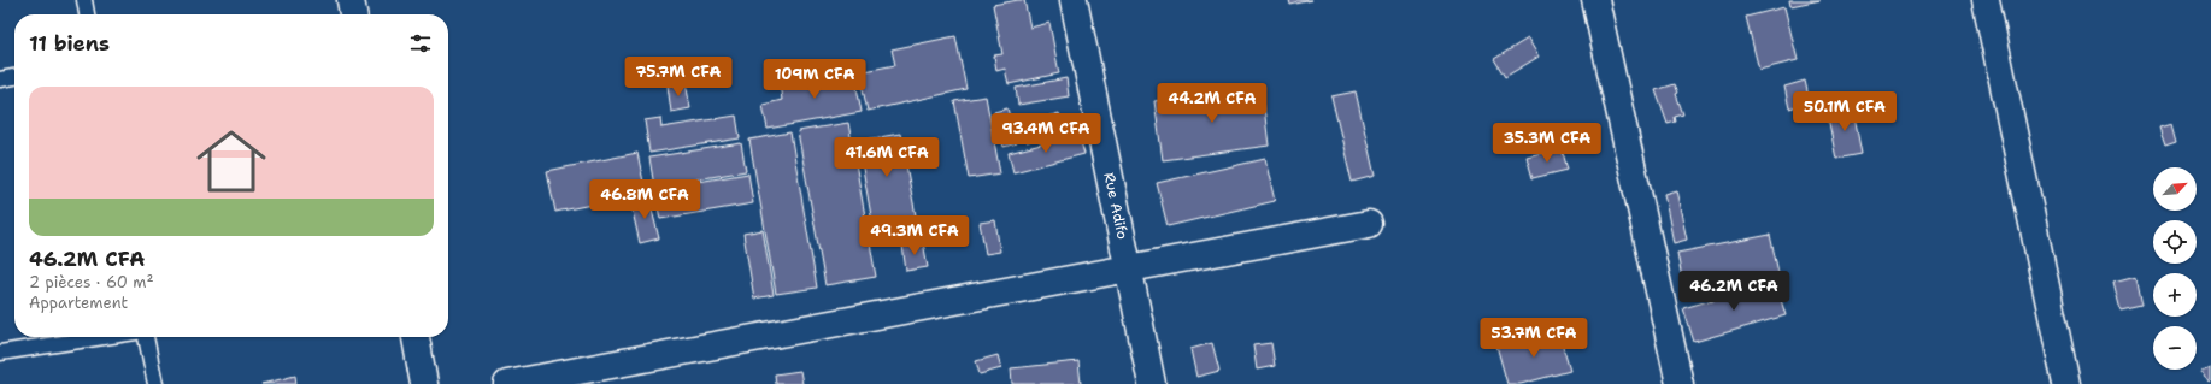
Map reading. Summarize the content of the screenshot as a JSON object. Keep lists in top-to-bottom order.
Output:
{
  "streets": {
    "street": ["Rue Adifo"]
  },
  "north": "top right",
  "page": {
    "heading": "11 biens",
    "price": [
      "75.7M CFA",
      "109M CFA",
      "44.2M CFA",
      "50.1M CFA",
      "93.4M CFA",
      "35.3M CFA",
      "41.6M CFA",
      "46.8M CFA",
      "49.3M CFA",
      "46.2M CFA",
      "53.7M CFA"
    ],
    "list": [
      {
        "name": "46.2M CFA",
        "note": "2 pièces · 60 m² · Appartement"
      }
    ],
    "map_buttons": ["+", "−"]
  }
}
